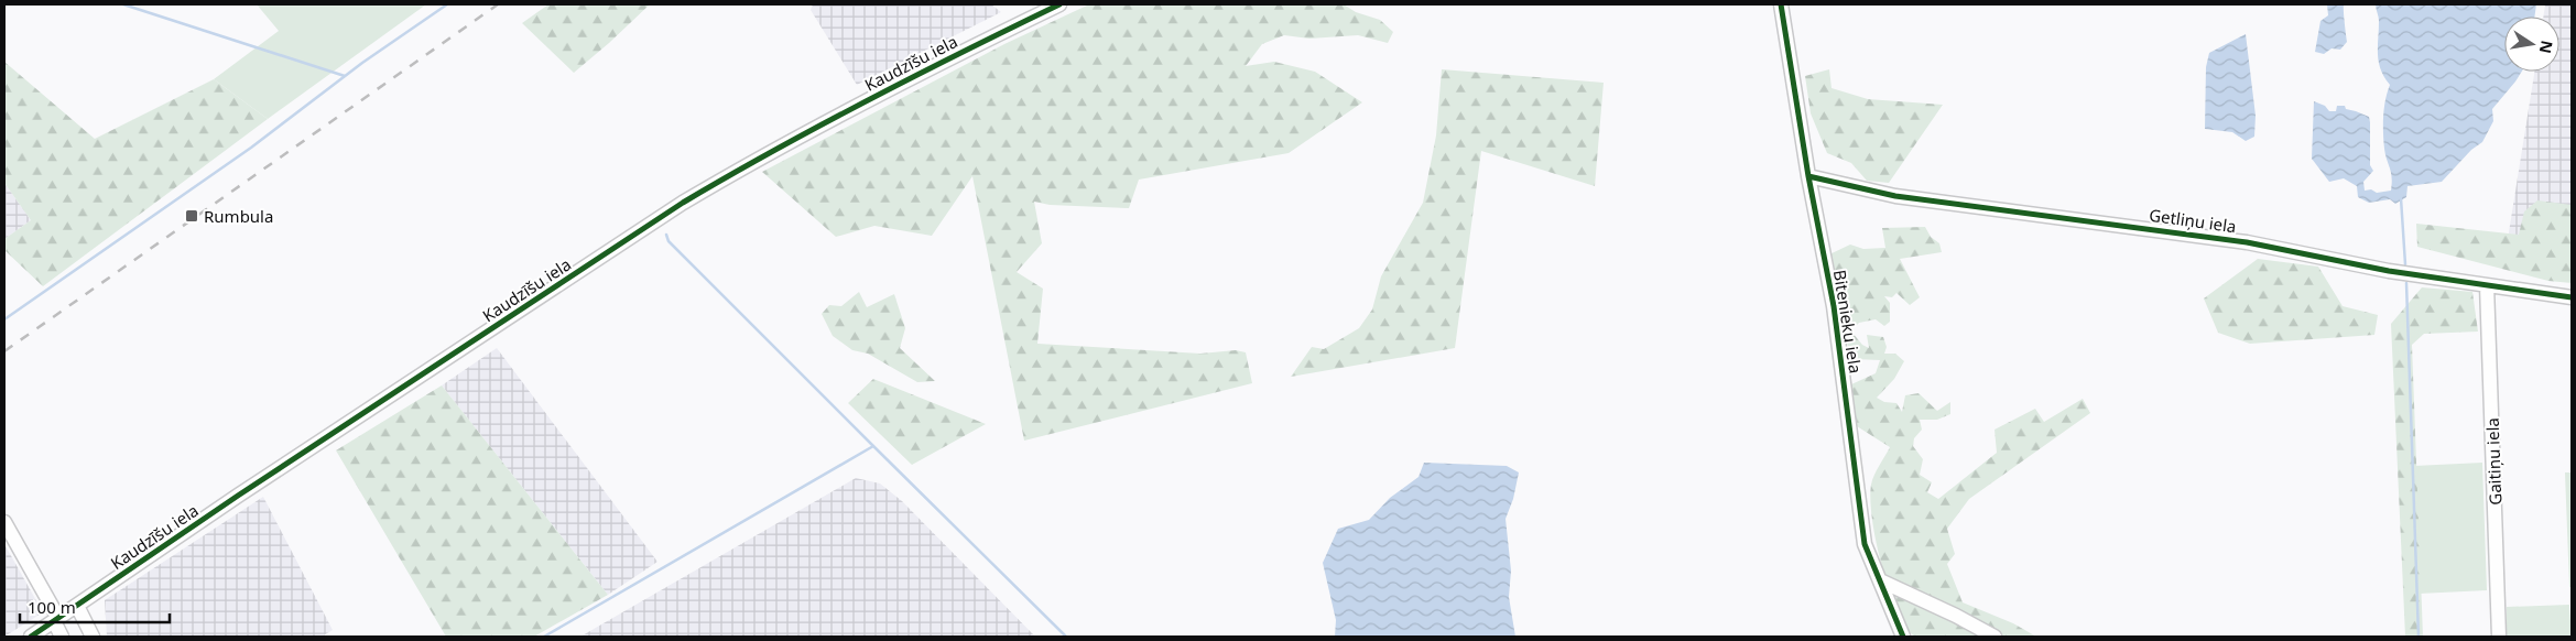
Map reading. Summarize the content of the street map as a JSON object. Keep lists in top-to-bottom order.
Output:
{
  "streets": {
    "street": [
      "Kaudzīšu iela",
      "Getliņu iela",
      "Bitenieku iela",
      "Gaitiņu iela"
    ]
  },
  "crossings": [
    ["Getliņu iela", "Bitenieku iela"],
    ["Getliņu iela", "Gaitiņu iela"]
  ],
  "places": {
    "transit": ["Rumbula"]
  },
  "scale_bar": "100 m",
  "north": "right"
}
